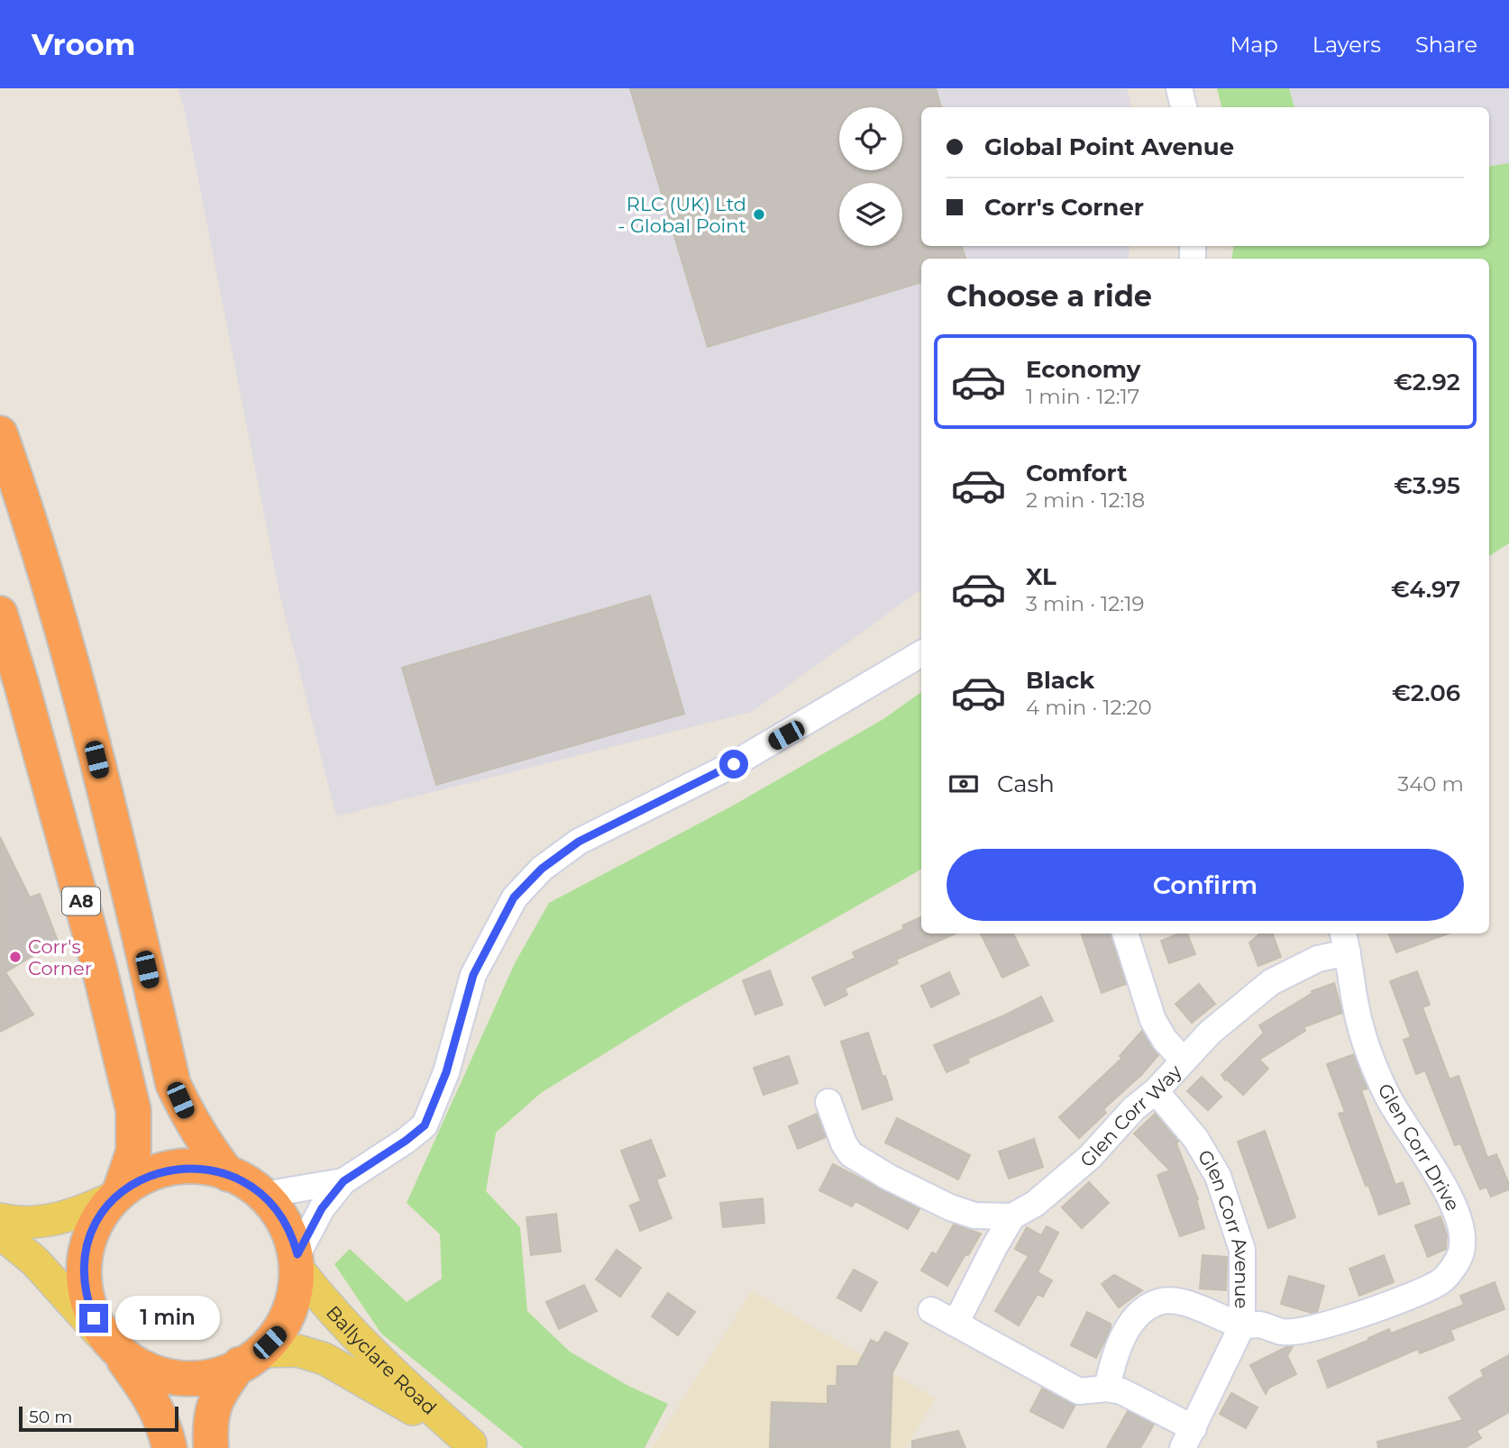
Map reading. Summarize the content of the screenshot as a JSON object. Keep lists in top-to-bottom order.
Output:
{
  "streets": {
    "highway": ["A8"],
    "main road": ["Ballyclare Road"],
    "street": ["Glen Corr Way", "Glen Corr Drive", "Glen Corr Avenue"]
  },
  "crossings": [
    ["A8", "Ballyclare Road"],
    ["Glen Corr Way", "Glen Corr Drive"],
    ["Glen Corr Way", "Glen Corr Avenue"],
    ["Glen Corr Drive", "Glen Corr Avenue"]
  ],
  "places": ["RLC (UK) Ltd - Global Point", "Corr's Corner"],
  "scale_bar": "50 m",
  "page": {
    "header": "Vroom",
    "nav": ["Map", "Layers", "Share"],
    "banner": ["Global Point Avenue", "Corr's Corner"],
    "heading": "Choose a ride",
    "list": [
      {
        "name": "Economy",
        "note": "1 min · 12:17",
        "value": "€2.92"
      },
      {
        "name": "Comfort",
        "note": "2 min · 12:18",
        "value": "€3.95"
      },
      {
        "name": "XL",
        "note": "3 min · 12:19",
        "value": "€4.97"
      },
      {
        "name": "Black",
        "note": "4 min · 12:20",
        "value": "€2.06"
      }
    ],
    "pay": ["Cash", "340 m"],
    "buttons": "Confirm",
    "bubble": "1 min",
    "scale": "50 m"
  }
}
